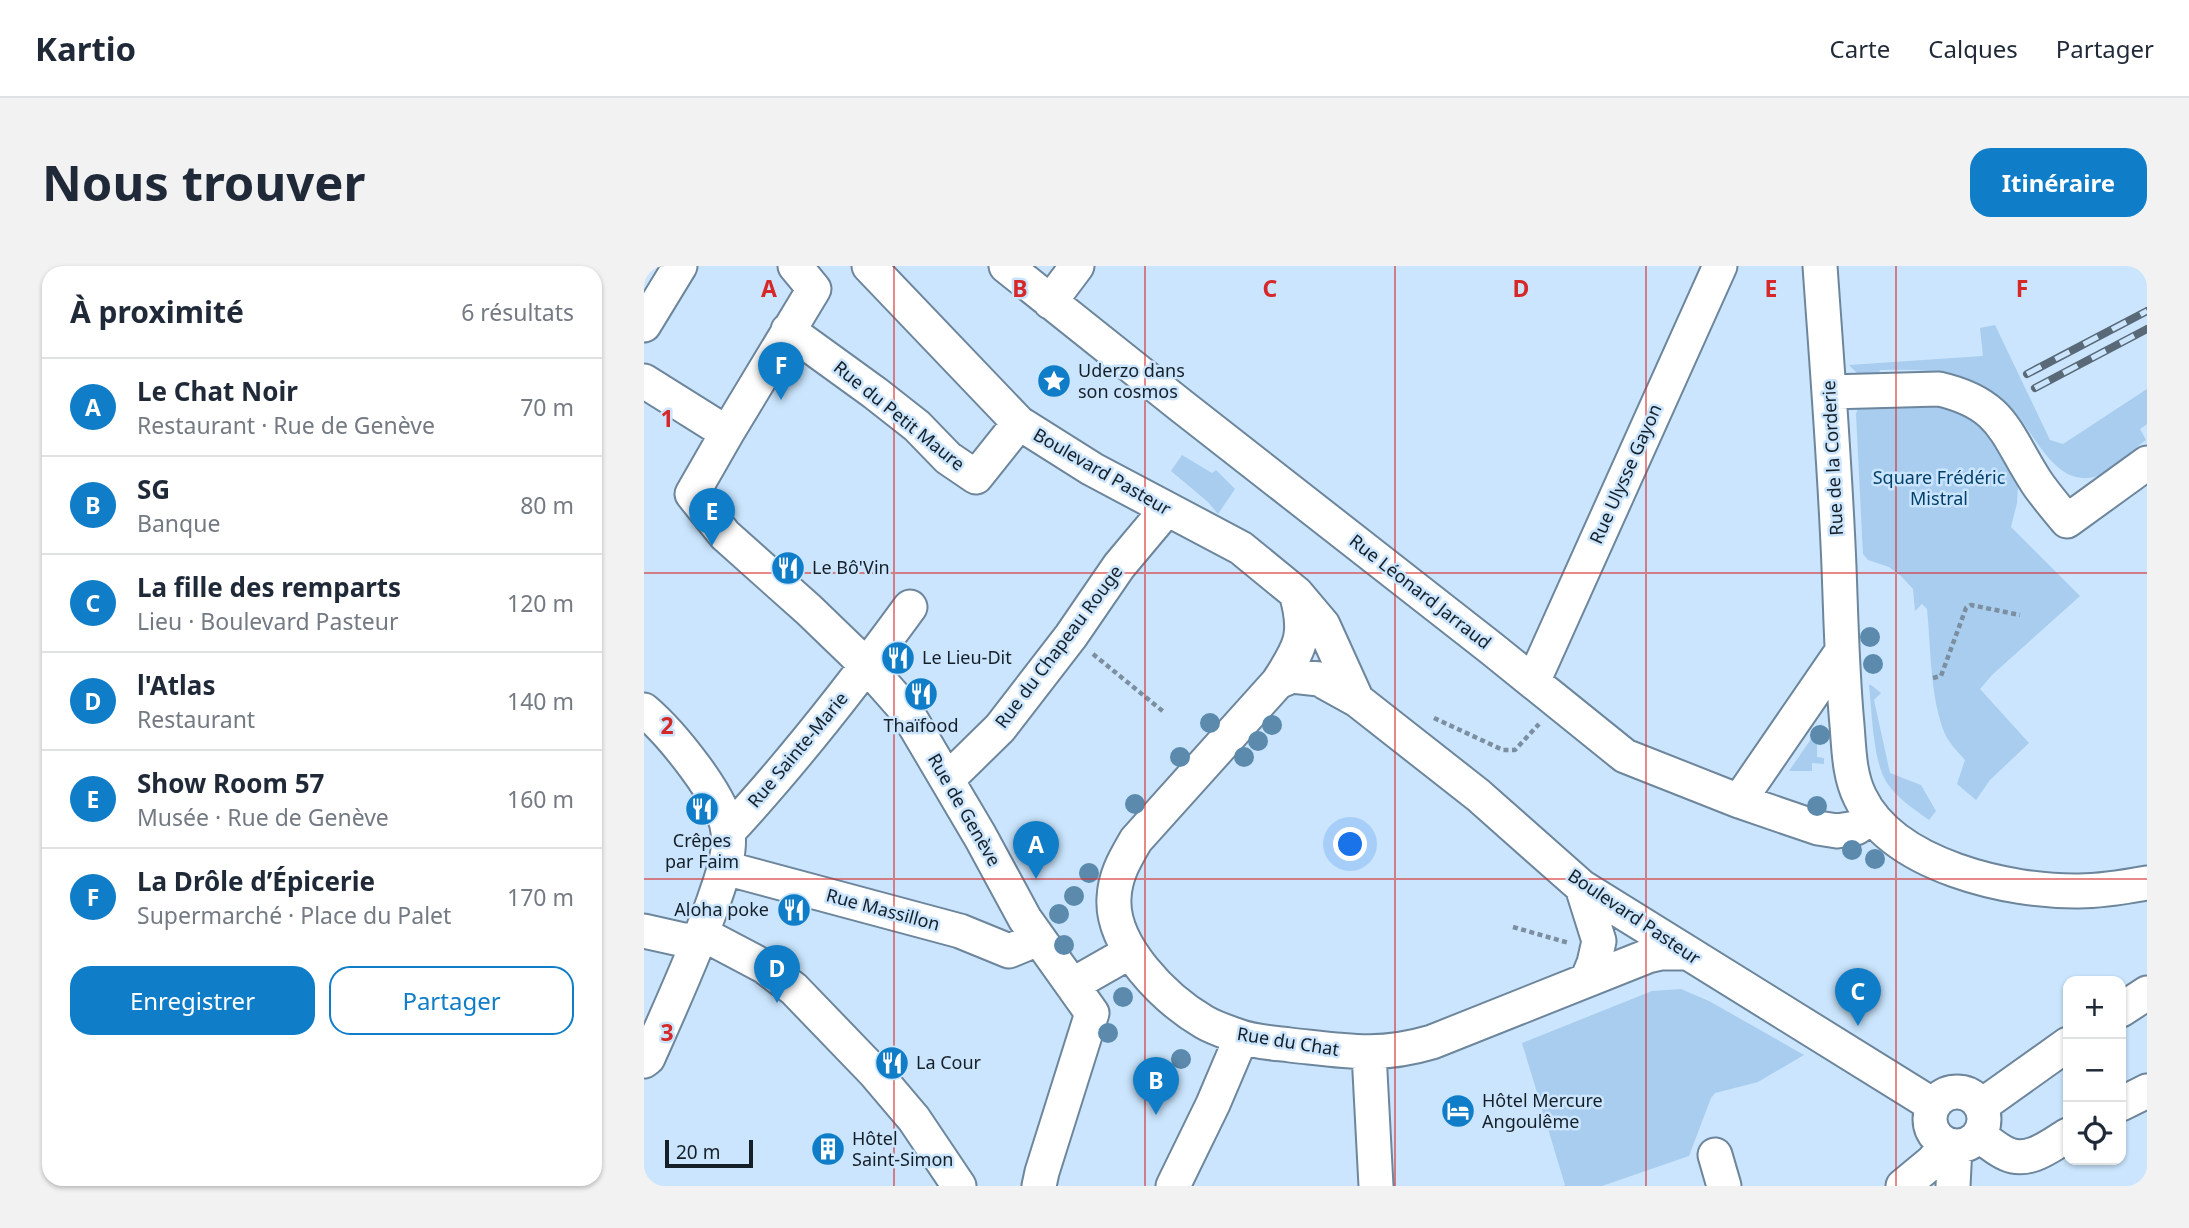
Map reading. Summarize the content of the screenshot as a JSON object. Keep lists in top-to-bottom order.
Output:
{
  "streets": {
    "street": [
      "Rue du Petit Maure",
      "Rue de la Corderie",
      "Boulevard Pasteur",
      "Rue Ulysse Gayon",
      "Rue Léonard Jarraud",
      "Rue du Chapeau Rouge",
      "Rue Sainte-Marie",
      "Rue de Genève",
      "Rue Massillon",
      "Rue du Chat"
    ]
  },
  "crossings": [
    ["Rue du Petit Maure", "Boulevard Pasteur"],
    ["Rue de la Corderie", "Rue Léonard Jarraud"],
    ["Boulevard Pasteur", "Rue du Chapeau Rouge"],
    ["Boulevard Pasteur", "Rue du Chat"],
    ["Rue Ulysse Gayon", "Rue Léonard Jarraud"],
    ["Rue du Chapeau Rouge", "Rue de Genève"],
    ["Rue Sainte-Marie", "Rue de Genève"],
    ["Rue de Genève", "Rue Massillon"]
  ],
  "parks": ["Square Frédéric Mistral"],
  "places": {
    "place": ["Uderzo dans son cosmos"],
    "restaurant": [
      "Le Bô'Vin",
      "Le Lieu-Dit",
      "Thaïfood",
      "Crêpes par Faim",
      "Aloha poke",
      "La Cour"
    ],
    "hotel": ["Hôtel Mercure Angoulême"],
    "building": ["Hôtel Saint-Simon"]
  },
  "scale_bar": "20 m",
  "page": {
    "header": "Kartio",
    "nav": ["Carte", "Calques", "Partager"],
    "buttons": [
      "Itinéraire",
      ["Enregistrer", "Partager"]
    ],
    "title": "Nous trouver",
    "heading": ["À proximité", "6 résultats"],
    "pins": [
      "F",
      "E",
      "A",
      "D",
      "C",
      "B"
    ],
    "list": [
      {
        "mark": "A",
        "name": "Le Chat Noir",
        "note": "Restaurant · Rue de Genève",
        "value": "70 m"
      },
      {
        "mark": "B",
        "name": "SG",
        "note": "Banque",
        "value": "80 m"
      },
      {
        "mark": "C",
        "name": "La fille des remparts",
        "note": "Lieu · Boulevard Pasteur",
        "value": "120 m"
      },
      {
        "mark": "D",
        "name": "l'Atlas",
        "note": "Restaurant",
        "value": "140 m"
      },
      {
        "mark": "E",
        "name": "Show Room 57",
        "note": "Musée · Rue de Genève",
        "value": "160 m"
      },
      {
        "mark": "F",
        "name": "La Drôle d’Épicerie",
        "note": "Supermarché · Place du Palet",
        "value": "170 m"
      }
    ],
    "map_buttons": ["+", "−"],
    "scale": "20 m"
  },
  "grid": {
    "columns": [
      "A",
      "B",
      "C",
      "D",
      "E",
      "F"
    ],
    "rows": ["1", "2", "3"]
  }
}
